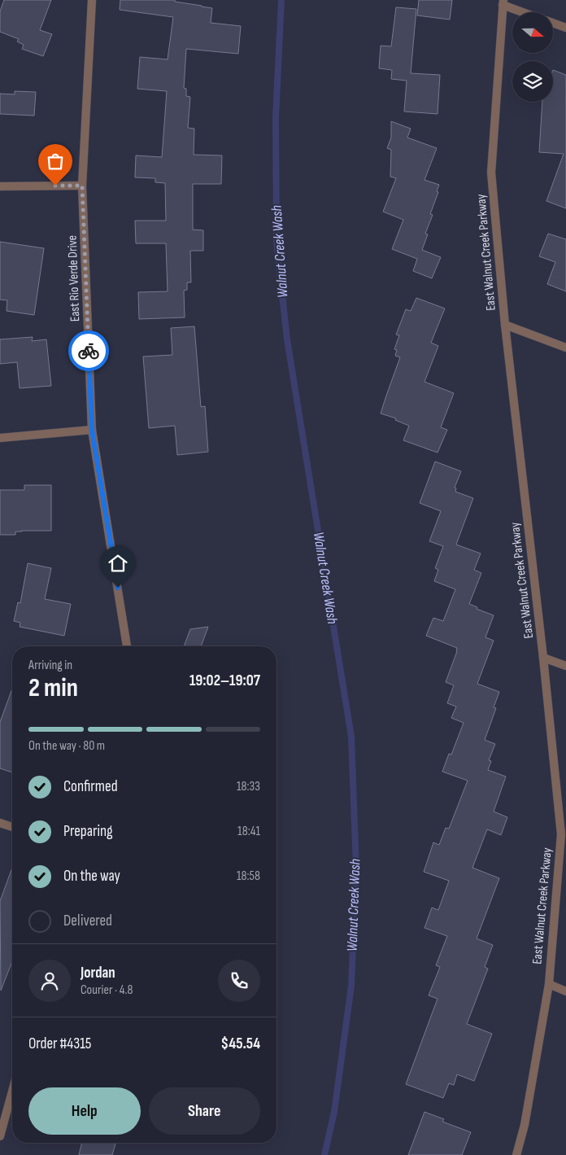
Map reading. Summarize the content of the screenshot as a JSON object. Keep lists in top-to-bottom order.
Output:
{
  "streets": {
    "street": ["East Walnut Creek Parkway", "East Rio Verde Drive"]
  },
  "water": ["Walnut Creek Wash"],
  "north": "right",
  "page": {
    "heading": ["2 min", "Arriving in", "19:02–19:07"],
    "panel": [
      "Jordan",
      "Courier · 4.8",
      "Order #4315",
      "$45.54"
    ],
    "bar": "On the way · 80 m",
    "list": [
      ["Confirmed", "18:33"],
      ["Preparing", "18:41"],
      ["On the way", "18:58"],
      "Delivered"
    ],
    "buttons": ["Help", "Share"]
  }
}
